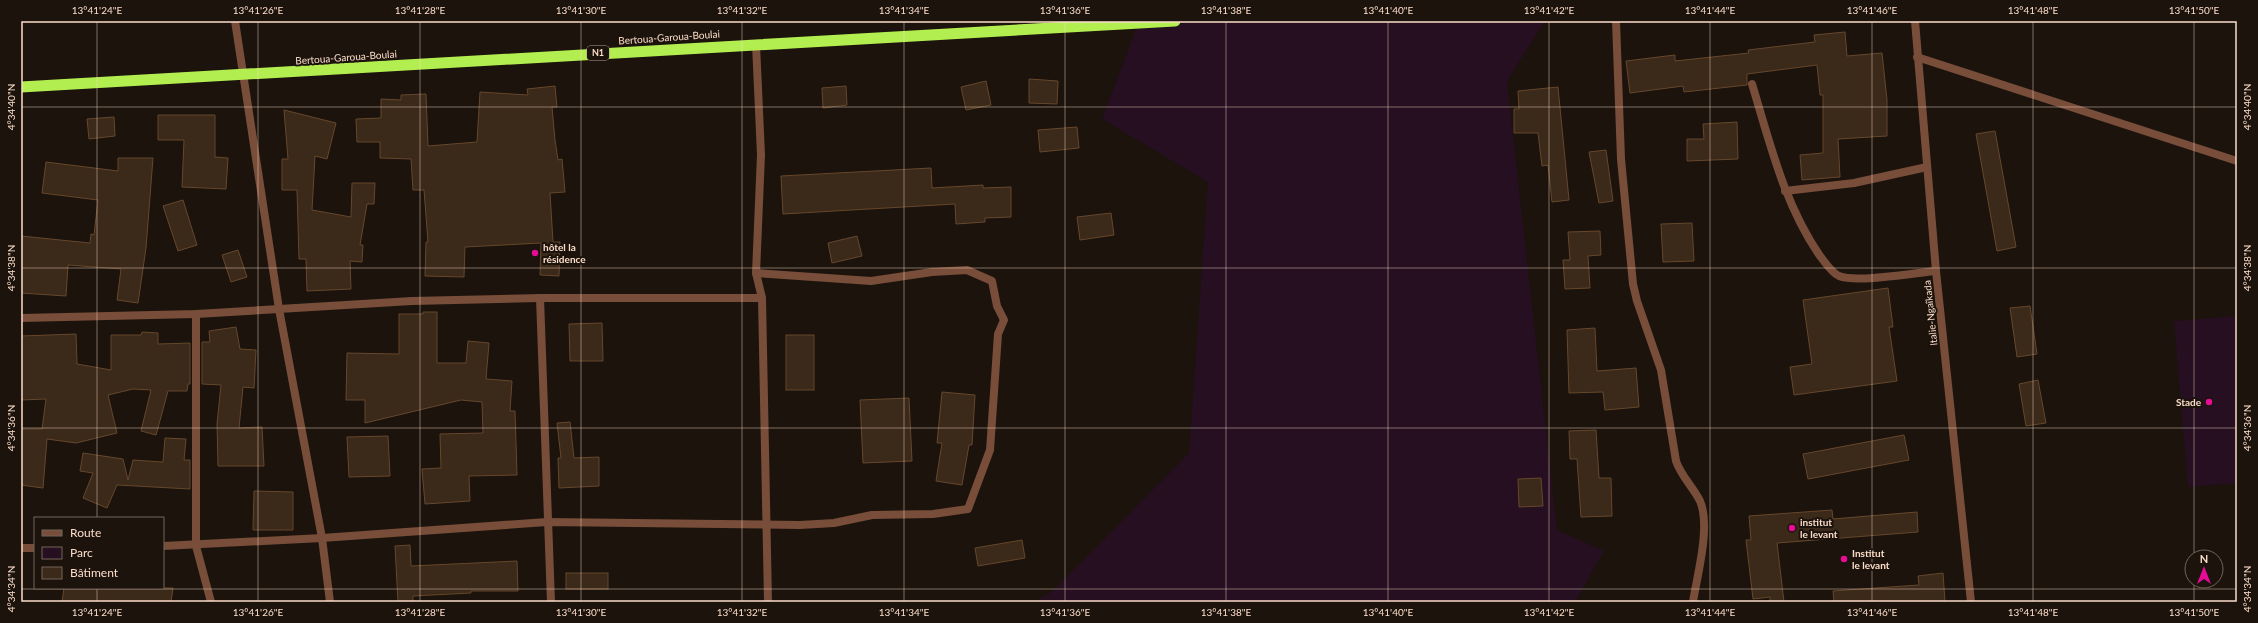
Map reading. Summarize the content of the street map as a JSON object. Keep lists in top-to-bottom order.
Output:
{
  "streets": {
    "highway": ["Bertoua-Garoua-Boulai", "N1"],
    "street": ["Italie-Ngaîkada"]
  },
  "places": [
    "hôtel la résidence",
    "Stade",
    "institut le levant",
    "Institut le levant"
  ],
  "legend": ["Route", "Parc", "Bâtiment"],
  "north": "top",
  "coordinates": [
    "13°41'24\"E",
    "13°41'26\"E",
    "13°41'28\"E",
    "13°41'30\"E",
    "13°41'32\"E",
    "13°41'34\"E",
    "13°41'36\"E",
    "13°41'38\"E",
    "13°41'40\"E",
    "13°41'42\"E",
    "13°41'44\"E",
    "13°41'46\"E",
    "13°41'48\"E",
    "13°41'50\"E",
    "4°34'40\"N",
    "4°34'38\"N",
    "4°34'36\"N",
    "4°34'34\"N"
  ]
}
